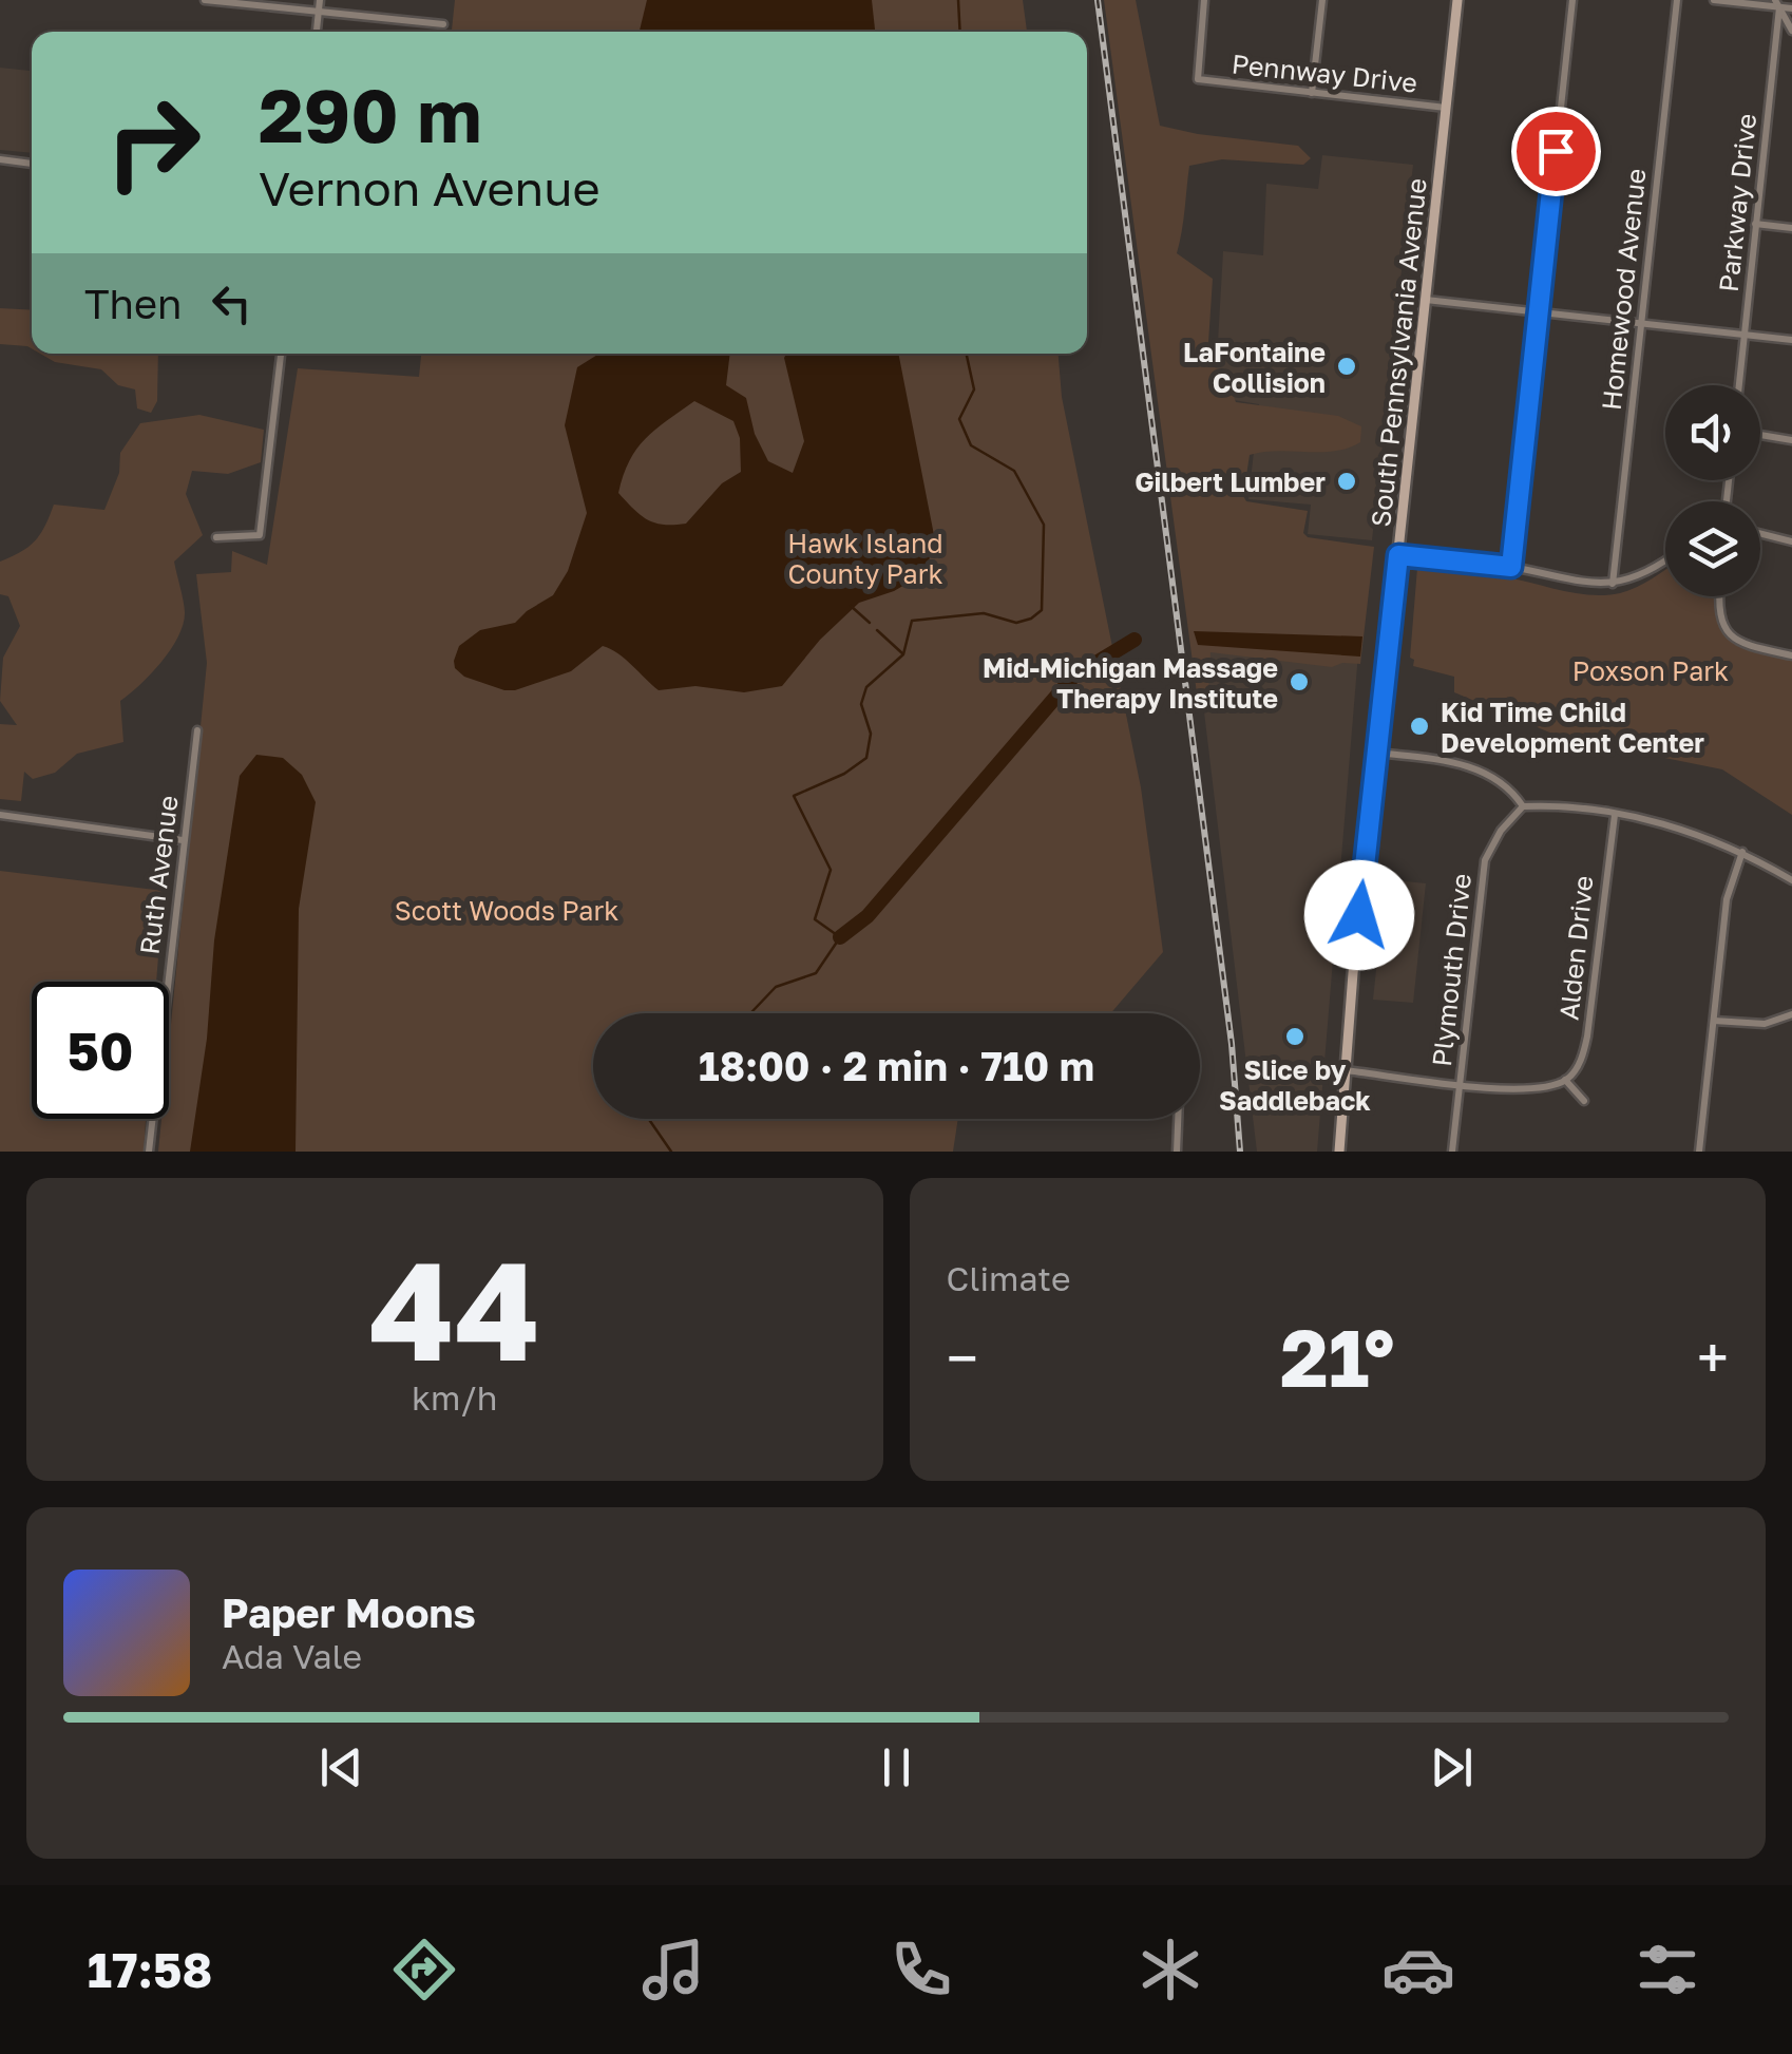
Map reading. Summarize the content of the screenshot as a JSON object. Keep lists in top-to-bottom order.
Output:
{
  "streets": {
    "main road": ["South Pennsylvania Avenue"],
    "street": [
      "Pennway Drive",
      "Parkway Drive",
      "Homewood Avenue",
      "Ruth Avenue",
      "Alden Drive",
      "Plymouth Drive"
    ]
  },
  "crossings": [
    ["Pennway Drive", "South Pennsylvania Avenue"]
  ],
  "parks": ["Hawk Island County Park", "Poxson Park", "Scott Woods Park"],
  "places": [
    "LaFontaine Collision",
    "Gilbert Lumber",
    "Mid-Michigan Massage Therapy Institute",
    "Kid Time Child Development Center",
    "Slice by Saddleback"
  ],
  "page": {
    "turn": ["290 m", "Vernon Avenue"],
    "then": "Then",
    "limit": "50",
    "trip": "18:00 · 2 min · 710 m",
    "tile": [
      ["44", "km/h"],
      "Climate"
    ],
    "heat": ["−", "21°", "+"],
    "song": ["Paper Moons", "Ada Vale"],
    "tabs": "17:58"
  }
}
